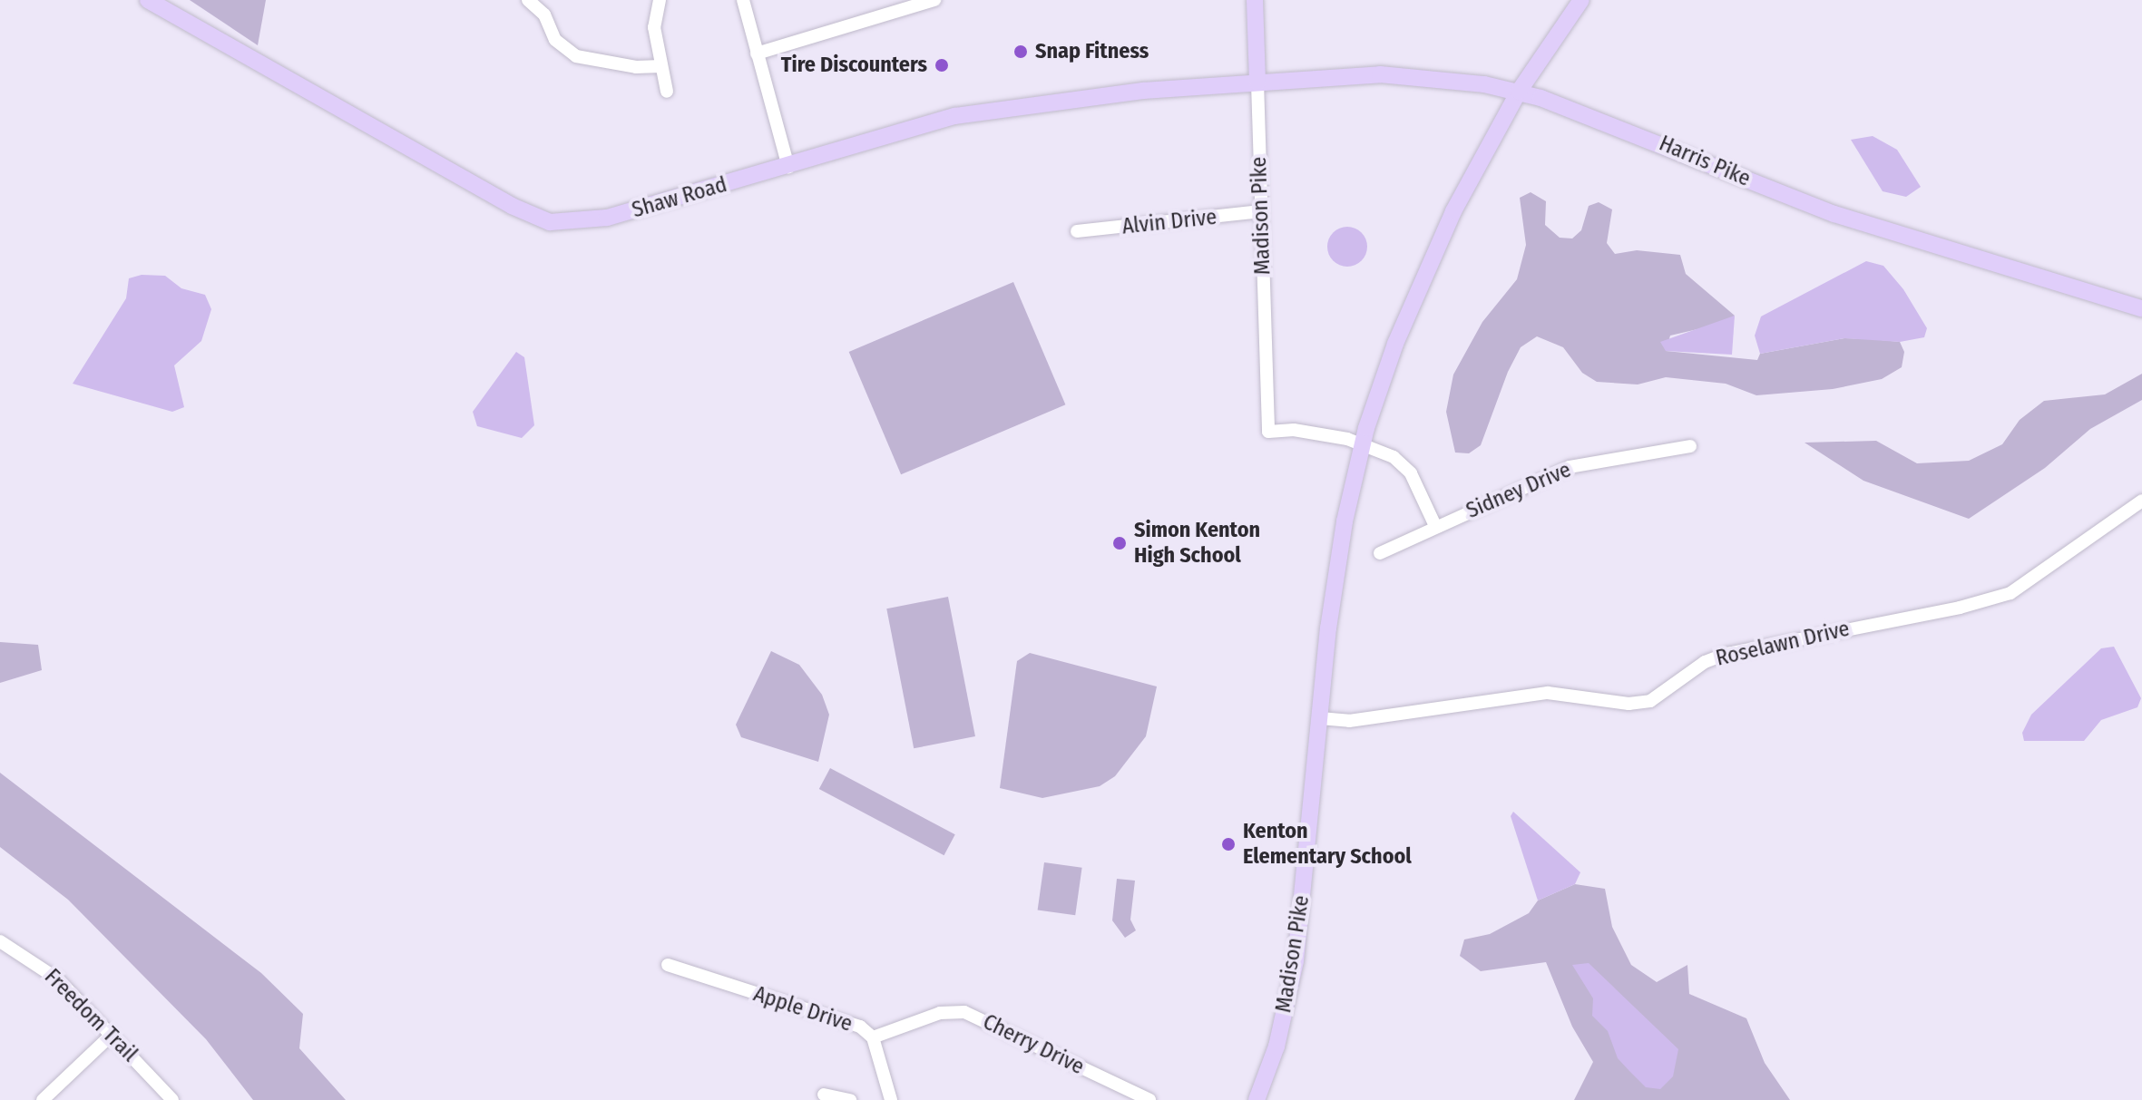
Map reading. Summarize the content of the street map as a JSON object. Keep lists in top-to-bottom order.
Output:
{
  "streets": {
    "main road": ["Harris Pike", "Shaw Road", "Madison Pike"],
    "street": [
      "Alvin Drive",
      "Sidney Drive",
      "Roselawn Drive",
      "Apple Drive",
      "Freedom Trail",
      "Cherry Drive"
    ]
  },
  "crossings": [
    ["Harris Pike", "Shaw Road"],
    ["Harris Pike", "Madison Pike"],
    ["Shaw Road", "Madison Pike"],
    ["Madison Pike", "Alvin Drive"],
    ["Madison Pike", "Roselawn Drive"],
    ["Apple Drive", "Cherry Drive"]
  ],
  "places": [
    "Snap Fitness",
    "Tire Discounters",
    "Simon Kenton High School",
    "Kenton Elementary School"
  ]
}
